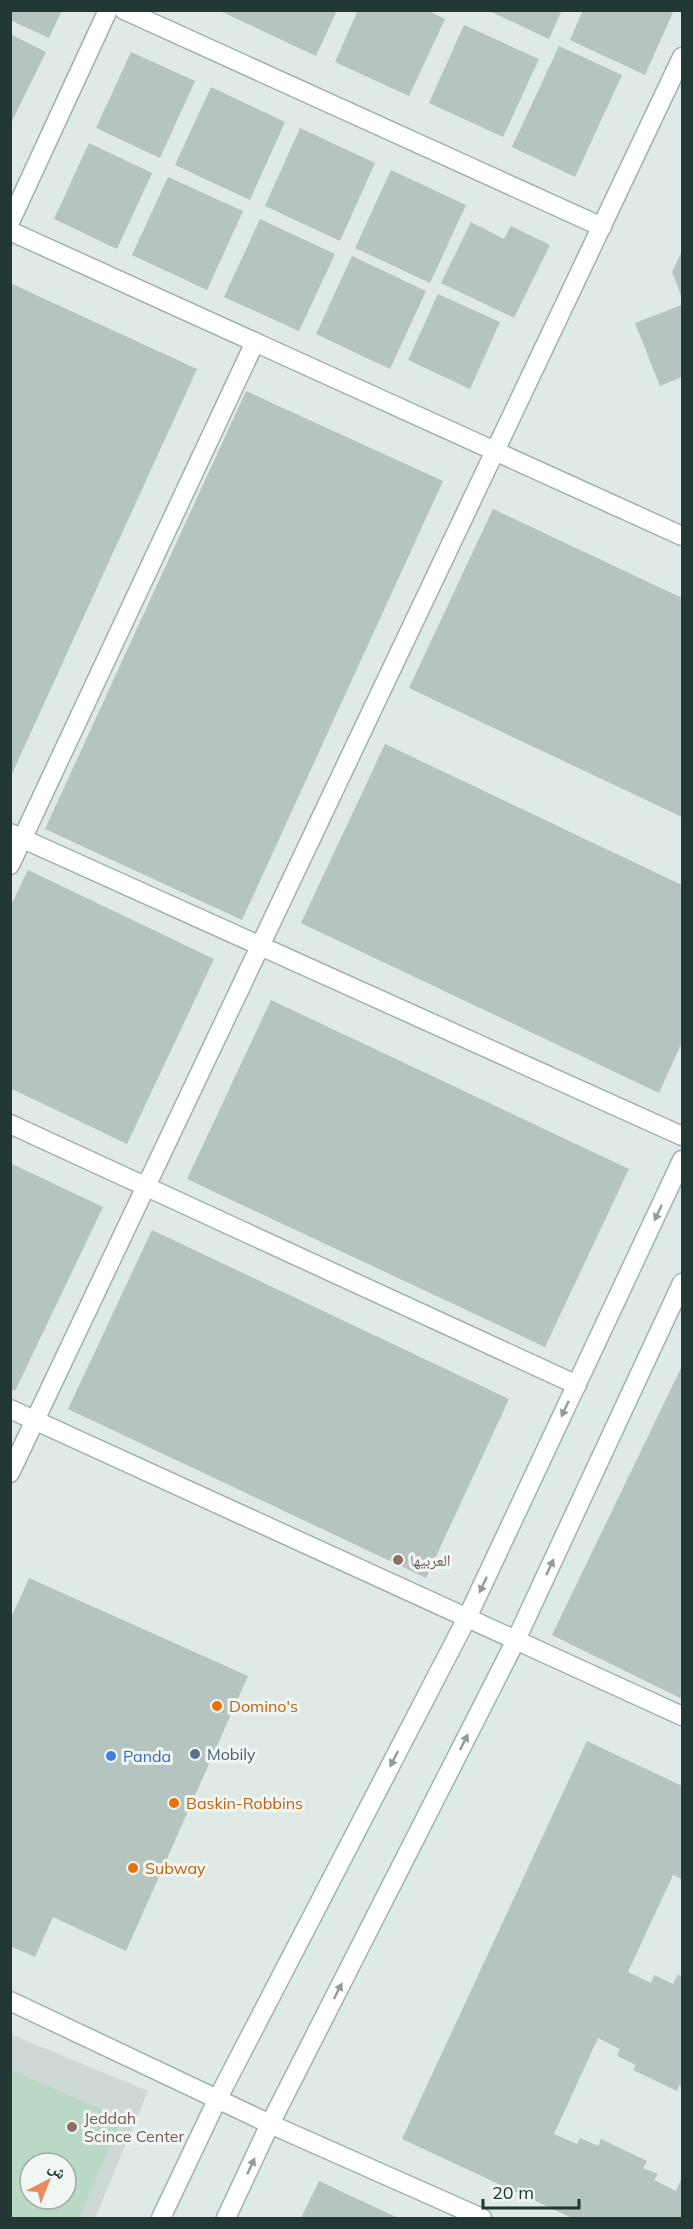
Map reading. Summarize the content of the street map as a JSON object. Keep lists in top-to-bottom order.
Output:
{
  "places": [
    "العربيها",
    "Domino's",
    "Mobily",
    "Panda",
    "Baskin-Robbins",
    "Subway",
    "Jeddah Scince Center"
  ],
  "scale_bar": "20 m",
  "north": "top right"
}
